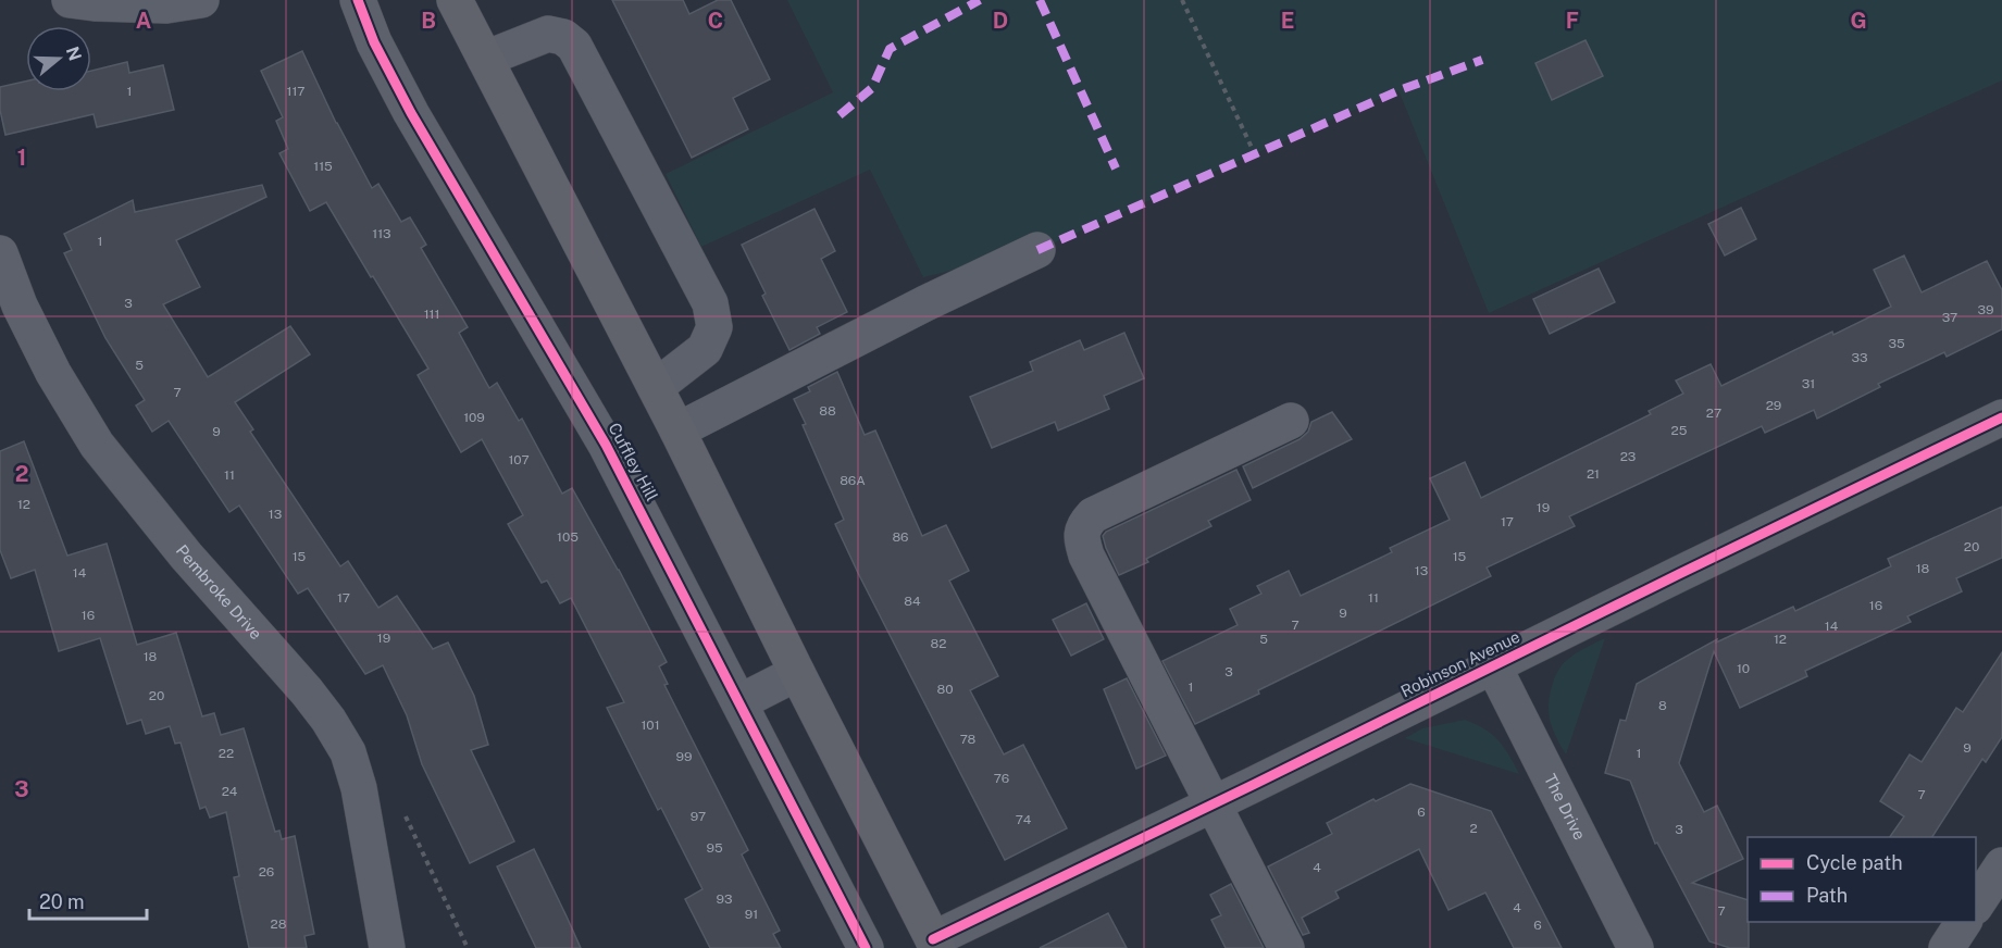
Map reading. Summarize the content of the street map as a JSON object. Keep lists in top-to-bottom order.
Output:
{
  "streets": {
    "street": [
      "Cuffley Hill",
      "Pembroke Drive",
      "Robinson Avenue",
      "The Drive"
    ]
  },
  "crossings": [
    ["Robinson Avenue", "The Drive"]
  ],
  "house_numbers": [
    "1",
    "117",
    "115",
    "113",
    "1",
    "3",
    "39",
    "111",
    "37",
    "35",
    "33",
    "5",
    "31",
    "7",
    "29",
    "88",
    "27",
    "109",
    "25",
    "9",
    "23",
    "107",
    "21",
    "11",
    "86A",
    "12",
    "19",
    "13",
    "17",
    "105",
    "86",
    "20",
    "15",
    "15",
    "18",
    "13",
    "14",
    "17",
    "11",
    "84",
    "16",
    "9",
    "16",
    "7",
    "14",
    "19",
    "5",
    "12",
    "82",
    "18",
    "10",
    "3",
    "1",
    "80",
    "20",
    "8",
    "101",
    "78",
    "9",
    "22",
    "1",
    "99",
    "76",
    "24",
    "7",
    "6",
    "97",
    "74",
    "2",
    "3",
    "95",
    "4",
    "26",
    "93",
    "4",
    "7",
    "91",
    "28",
    "6"
  ],
  "legend": ["Cycle path", "Path"],
  "scale_bar": "20 m",
  "north": "right",
  "grid": {
    "columns": [
      "A",
      "B",
      "C",
      "D",
      "E",
      "F",
      "G"
    ],
    "rows": ["1", "2", "3"]
  }
}
